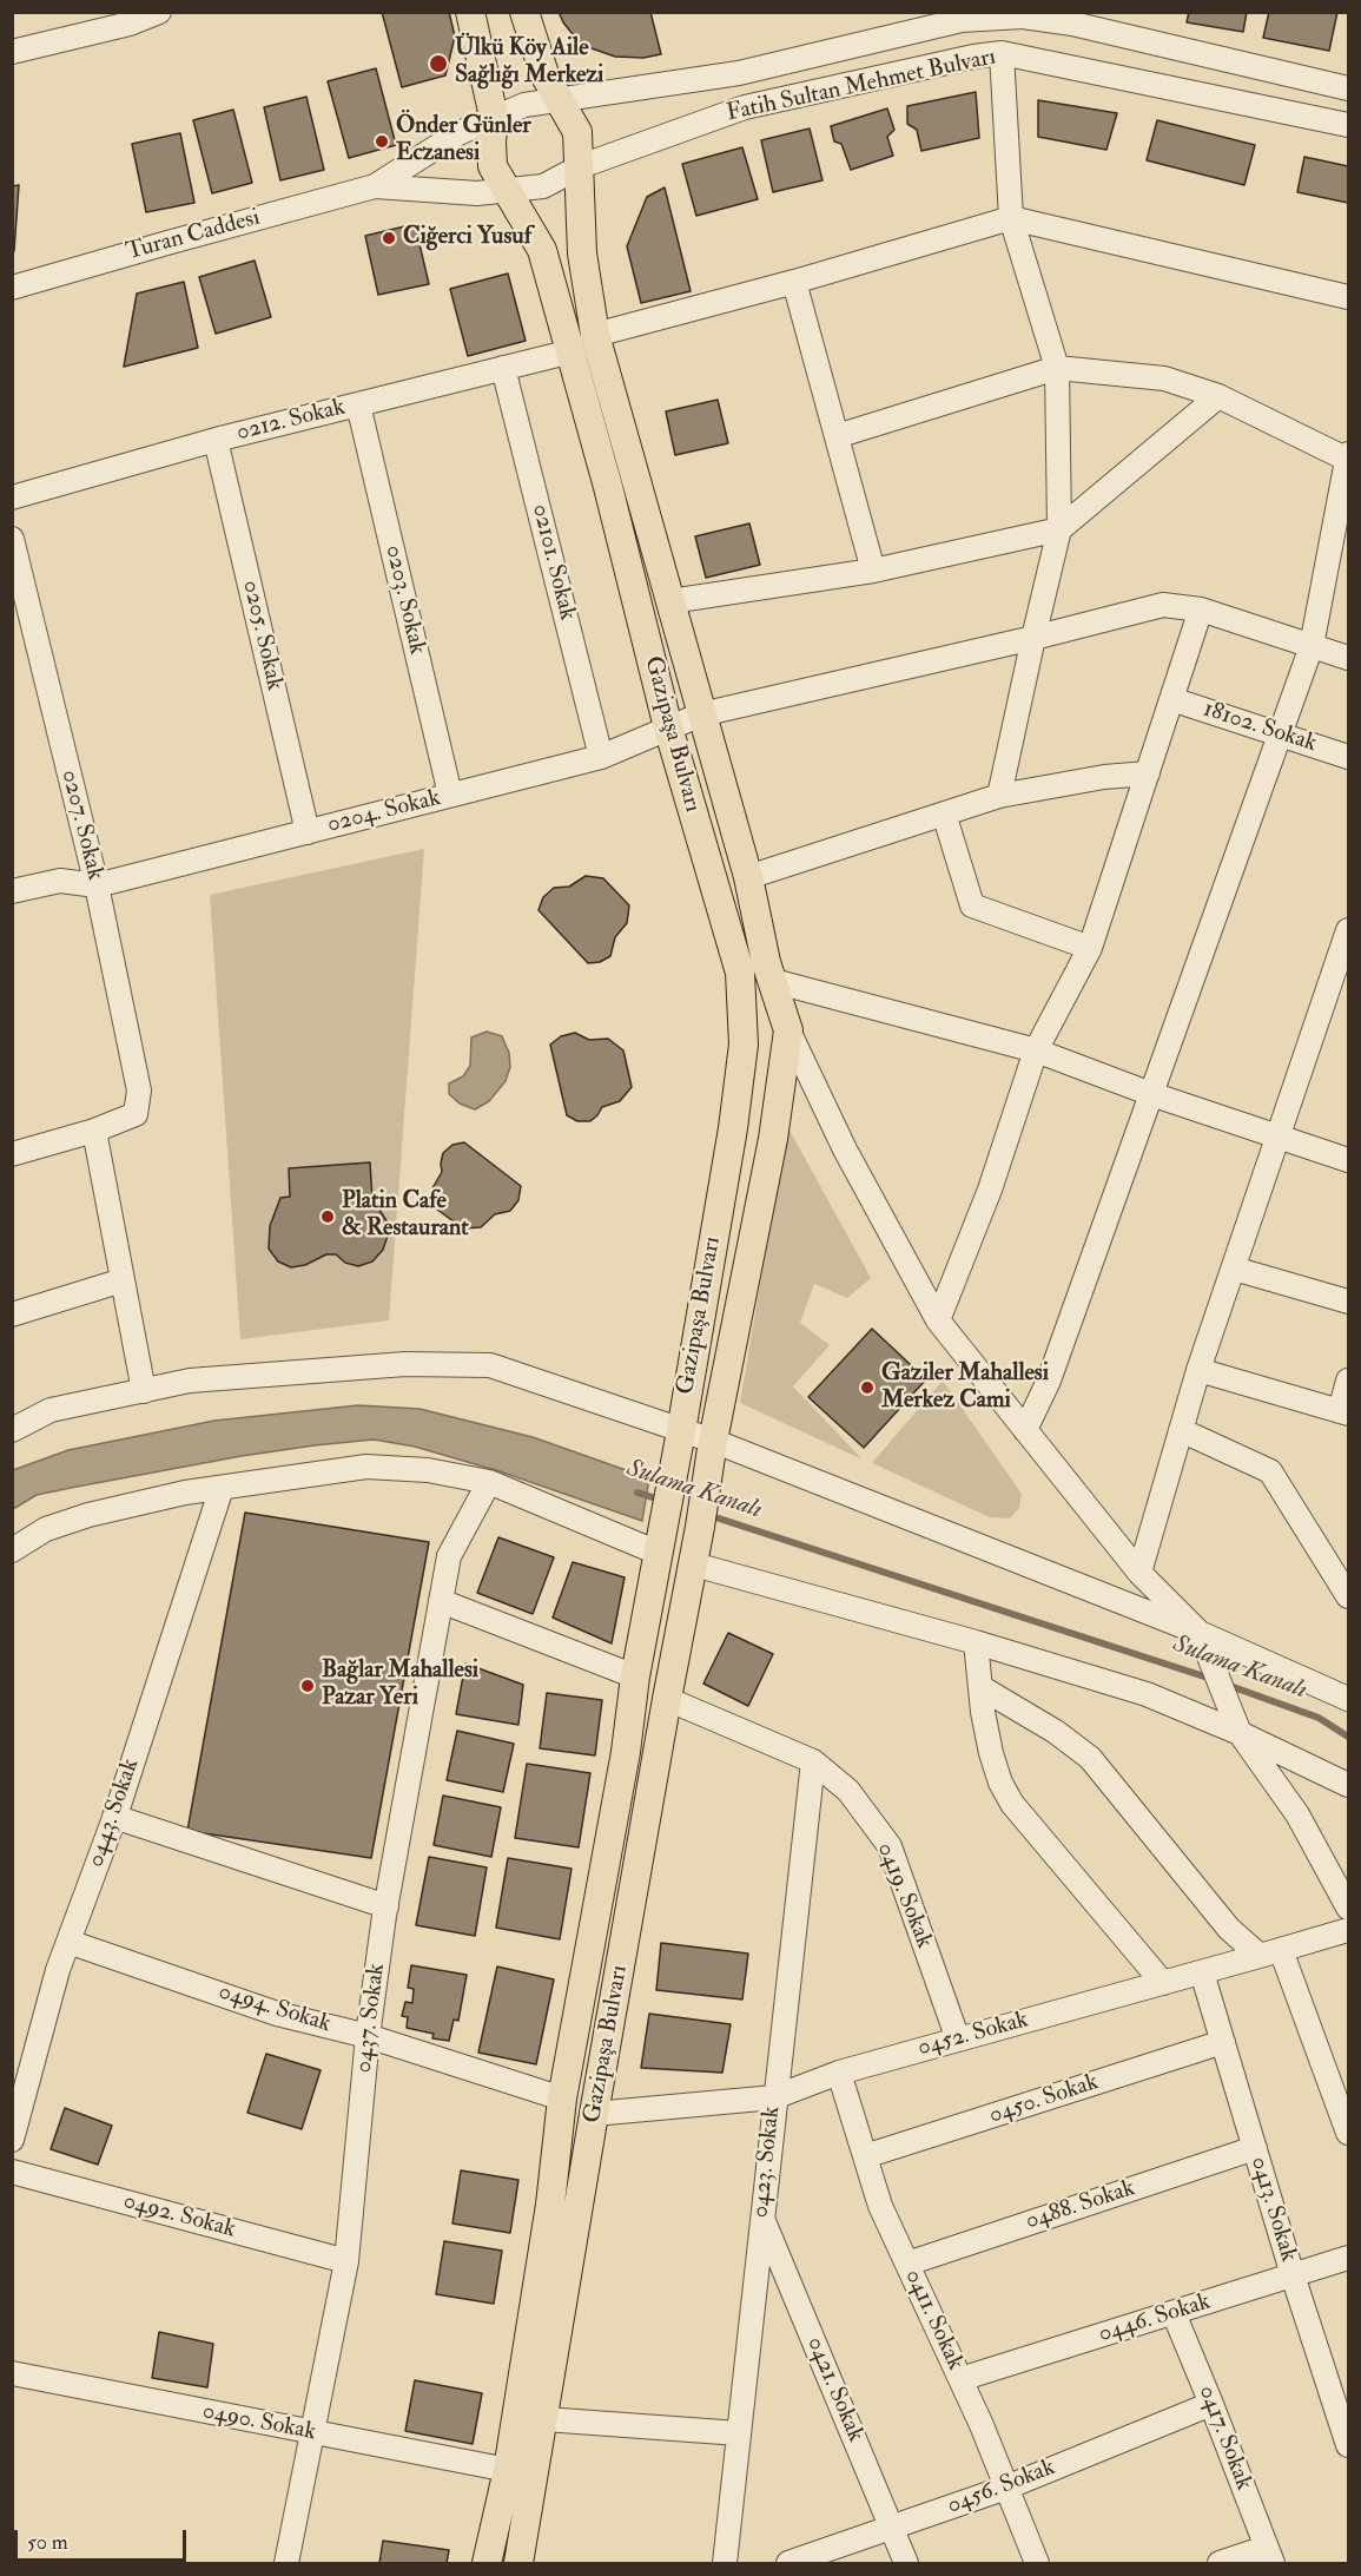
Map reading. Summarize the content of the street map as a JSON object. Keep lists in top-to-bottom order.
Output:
{
  "streets": {
    "main road": ["Gazipaşa Bulvarı"],
    "street": [
      "Fatih Sultan Mehmet Bulvarı",
      "Turan Caddesi",
      "0212. Sokak",
      "02101. Sokak",
      "0203. Sokak",
      "0205. Sokak",
      "18102. Sokak",
      "0204. Sokak",
      "0207. Sokak",
      "0443. Sokak",
      "0419. Sokak",
      "0494. Sokak",
      "0437. Sokak",
      "0452. Sokak",
      "0450. Sokak",
      "0423. Sokak",
      "0488. Sokak",
      "0413. Sokak",
      "0492. Sokak",
      "0446. Sokak",
      "0411. Sokak",
      "0421. Sokak",
      "0490. Sokak",
      "0417. Sokak",
      "0456. Sokak"
    ]
  },
  "crossings": [
    ["Fatih Sultan Mehmet Bulvarı", "Turan Caddesi"],
    ["Fatih Sultan Mehmet Bulvarı", "Gazipaşa Bulvarı"],
    ["0212. Sokak", "02101. Sokak"],
    ["0212. Sokak", "0203. Sokak"],
    ["0212. Sokak", "0205. Sokak"],
    ["0212. Sokak", "Gazipaşa Bulvarı"],
    ["02101. Sokak", "0204. Sokak"],
    ["0203. Sokak", "0204. Sokak"],
    ["0205. Sokak", "0204. Sokak"],
    ["Gazipaşa Bulvarı", "0204. Sokak"],
    ["Gazipaşa Bulvarı", "0419. Sokak"],
    ["Gazipaşa Bulvarı", "0494. Sokak"],
    ["Gazipaşa Bulvarı", "0452. Sokak"],
    ["Gazipaşa Bulvarı", "0490. Sokak"],
    ["0204. Sokak", "0207. Sokak"],
    ["0443. Sokak", "0494. Sokak"],
    ["0419. Sokak", "0452. Sokak"],
    ["0419. Sokak", "0423. Sokak"],
    ["0494. Sokak", "0437. Sokak"],
    ["0437. Sokak", "0492. Sokak"],
    ["0437. Sokak", "0490. Sokak"],
    ["0452. Sokak", "0423. Sokak"],
    ["0452. Sokak", "0413. Sokak"],
    ["0452. Sokak", "0411. Sokak"],
    ["0450. Sokak", "0413. Sokak"],
    ["0450. Sokak", "0411. Sokak"],
    ["0423. Sokak", "0421. Sokak"],
    ["0488. Sokak", "0413. Sokak"],
    ["0488. Sokak", "0411. Sokak"],
    ["0413. Sokak", "0446. Sokak"],
    ["0446. Sokak", "0411. Sokak"],
    ["0446. Sokak", "0417. Sokak"],
    ["0411. Sokak", "0456. Sokak"],
    ["0421. Sokak", "0456. Sokak"],
    ["0417. Sokak", "0456. Sokak"]
  ],
  "water": ["Sulama Kanalı"],
  "places": [
    "Ülkü Köy Aile Sağlığı Merkezi",
    "Önder Günler Eczanesi",
    "Ciğerci Yusuf",
    "Platin Cafe & Restaurant",
    "Gaziler Mahallesi Merkez Cami",
    "Bağlar Mahallesi Pazar Yeri"
  ],
  "scale_bar": "50 m"
}
